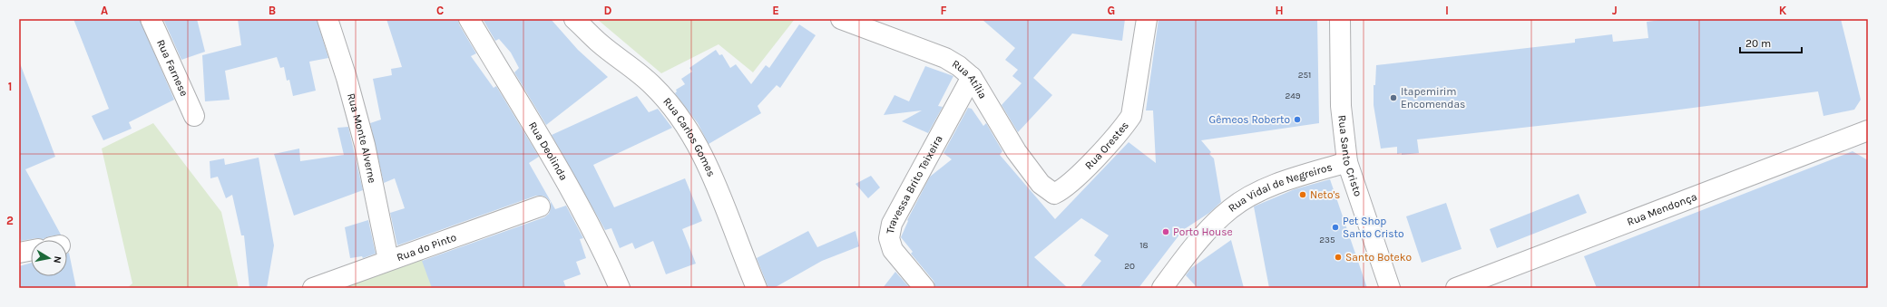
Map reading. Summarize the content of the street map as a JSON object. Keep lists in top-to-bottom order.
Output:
{
  "streets": {
    "street": [
      "Rua Farnese",
      "Rua Atília",
      "Rua Carlos Gomes",
      "Rua Monte Alverne",
      "Rua Orestes",
      "Rua Deolinda",
      "Rua Santo Cristo",
      "Travessa Brito Teixeira",
      "Rua Vidal de Negreiros",
      "Rua Mendonça",
      "Rua do Pinto"
    ]
  },
  "crossings": [
    ["Rua Atília", "Rua Orestes"],
    ["Rua Atília", "Travessa Brito Teixeira"],
    ["Rua Monte Alverne", "Rua do Pinto"],
    ["Rua Santo Cristo", "Rua Vidal de Negreiros"]
  ],
  "places": [
    "Itapemirim Encomendas",
    "Gêmeos Roberto",
    "Neto's",
    "Pet Shop Santo Cristo",
    "Porto House",
    "Santo Boteko"
  ],
  "house_numbers": [
    "251",
    "249",
    "235",
    "18",
    "20"
  ],
  "scale_bar": "20 m",
  "north": "right",
  "grid": {
    "columns": [
      "A",
      "B",
      "C",
      "D",
      "E",
      "F",
      "G",
      "H",
      "I",
      "J",
      "K"
    ],
    "rows": ["1", "2"]
  }
}
